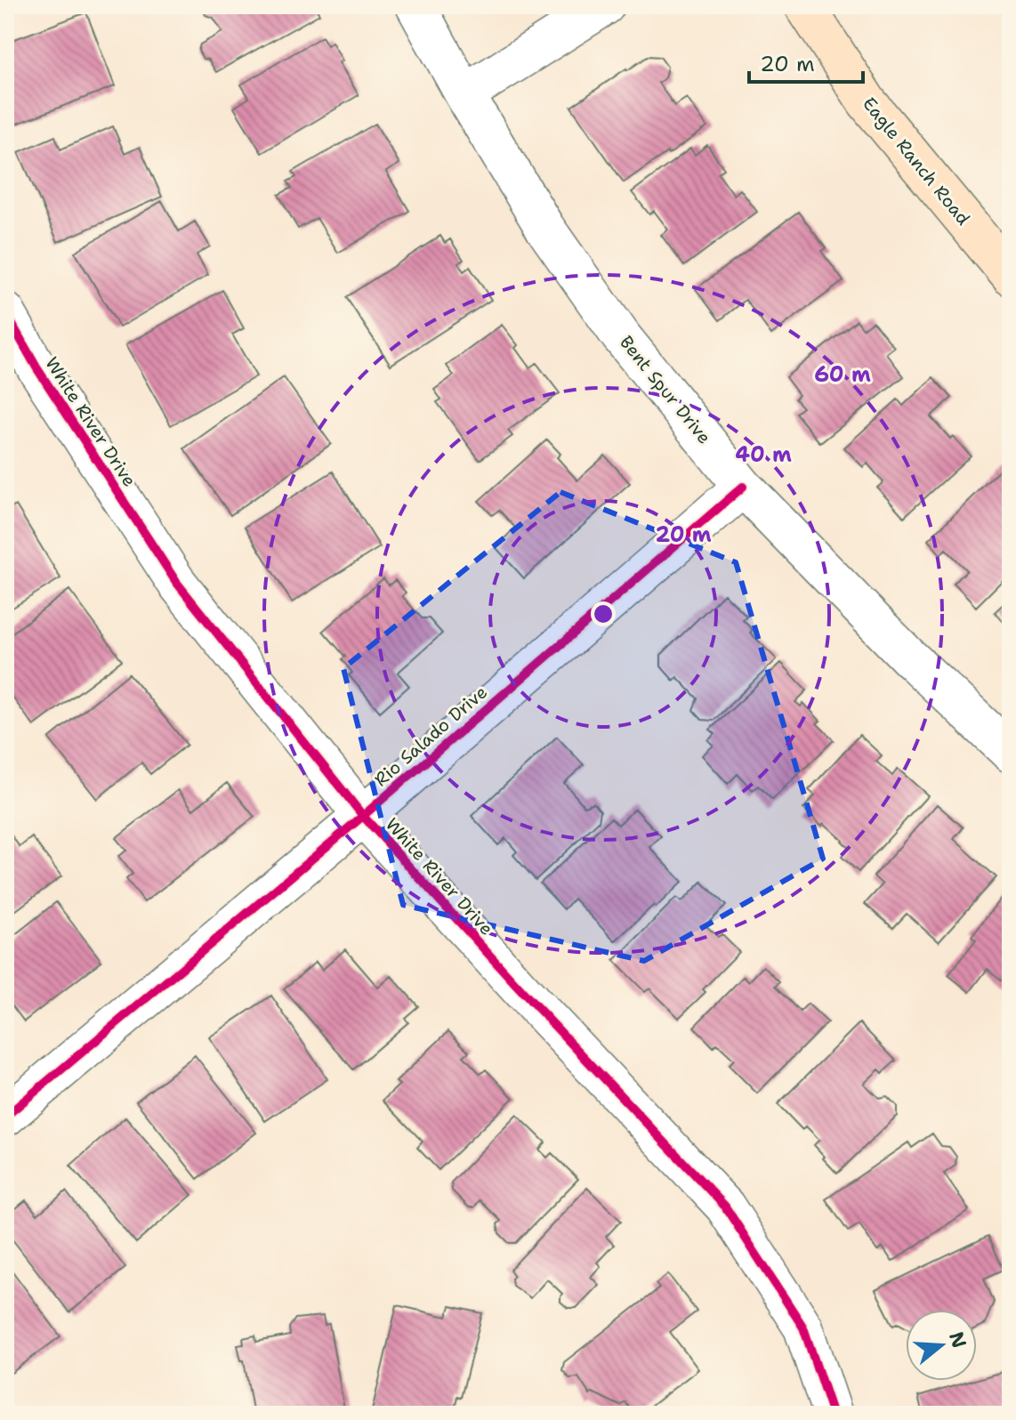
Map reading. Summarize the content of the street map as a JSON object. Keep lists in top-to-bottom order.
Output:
{
  "streets": {
    "street": [
      "Eagle Ranch Road",
      "Bent Spur Drive",
      "White River Drive",
      "Rio Salado Drive"
    ]
  },
  "crossings": [
    ["Bent Spur Drive", "Rio Salado Drive"],
    ["White River Drive", "Rio Salado Drive"]
  ],
  "scale_bar": "20 m",
  "north": "right",
  "rings": ["60 m", "40 m", "20 m"]
}
